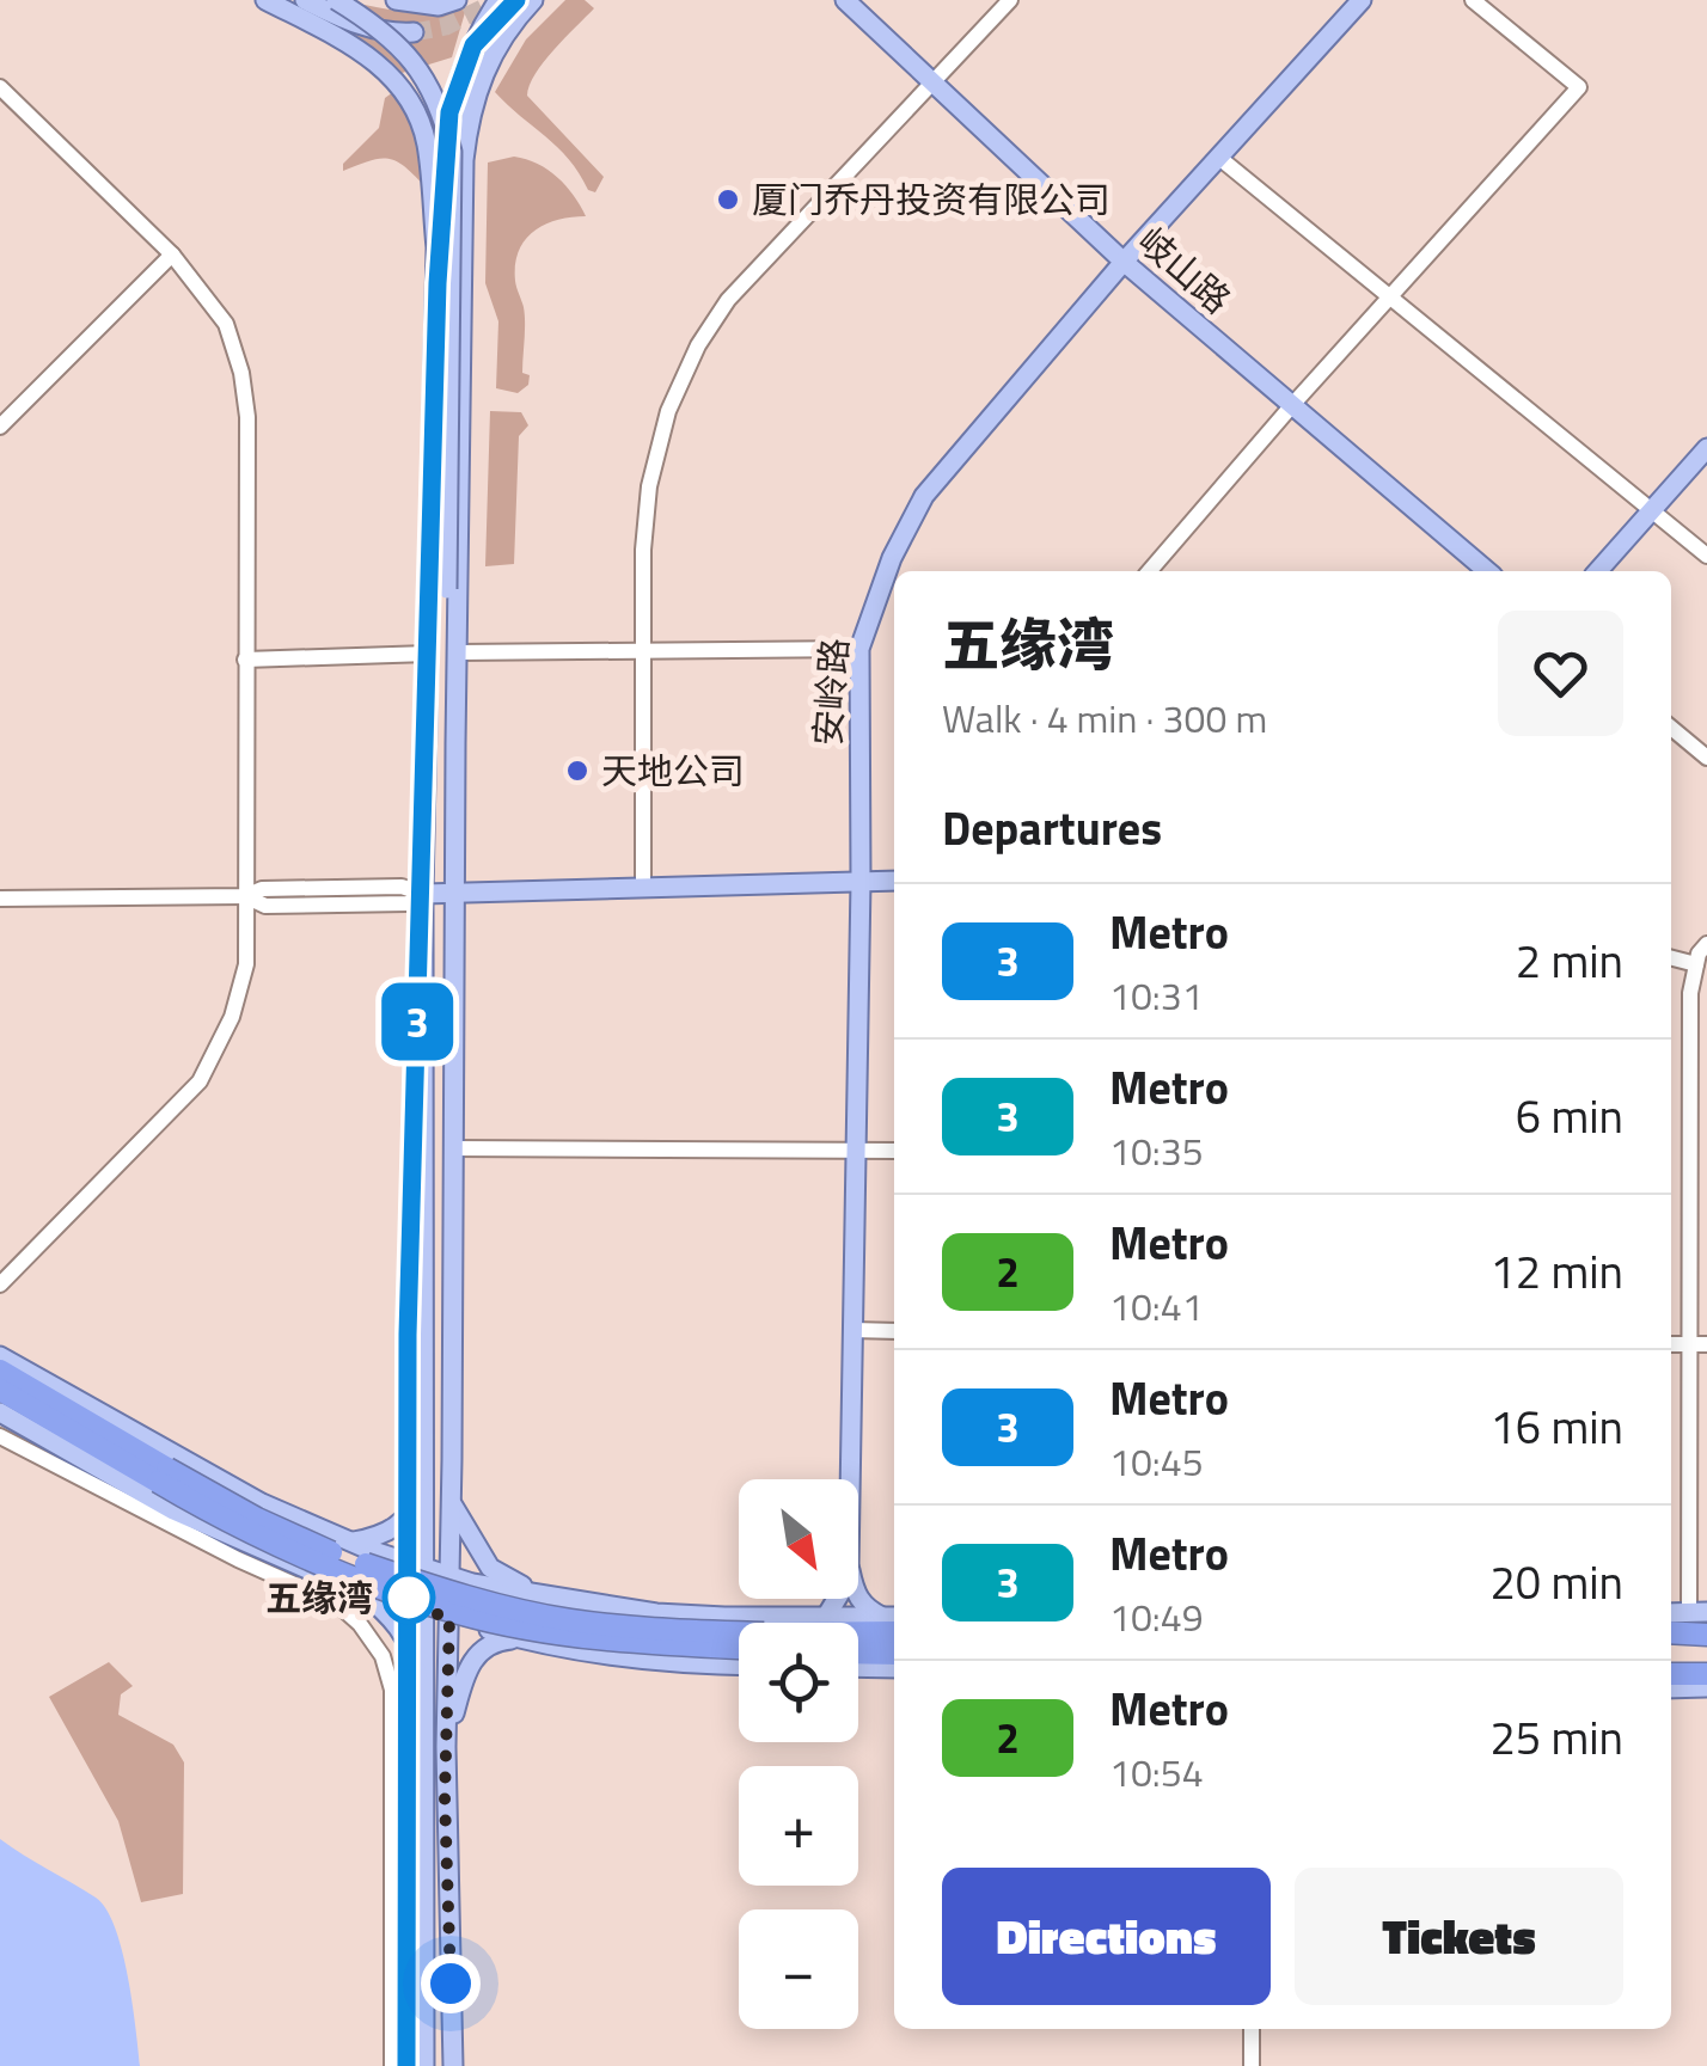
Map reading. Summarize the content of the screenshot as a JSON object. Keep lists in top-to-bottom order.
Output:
{
  "streets": {
    "main road": ["岐山路", "安岭路"]
  },
  "crossings": [
    ["岐山路", "安岭路"]
  ],
  "places": ["厦门乔丹投资有限公司", "天地公司", "五缘湾"],
  "lines": ["metro line 3"],
  "north": "bottom right",
  "page": {
    "on_map": "3",
    "heading": [
      ["五缘湾", "Walk · 4 min · 300 m"],
      "Departures"
    ],
    "list": [
      {
        "mark": "3",
        "name": "Metro",
        "note": "10:31",
        "value": "2 min"
      },
      {
        "mark": "3",
        "name": "Metro",
        "note": "10:35",
        "value": "6 min"
      },
      {
        "mark": "2",
        "name": "Metro",
        "note": "10:41",
        "value": "12 min"
      },
      {
        "mark": "3",
        "name": "Metro",
        "note": "10:45",
        "value": "16 min"
      },
      {
        "mark": "3",
        "name": "Metro",
        "note": "10:49",
        "value": "20 min"
      },
      {
        "mark": "2",
        "name": "Metro",
        "note": "10:54",
        "value": "25 min"
      }
    ],
    "map_buttons": ["+", "−"],
    "buttons": ["Directions", "Tickets"]
  }
}
